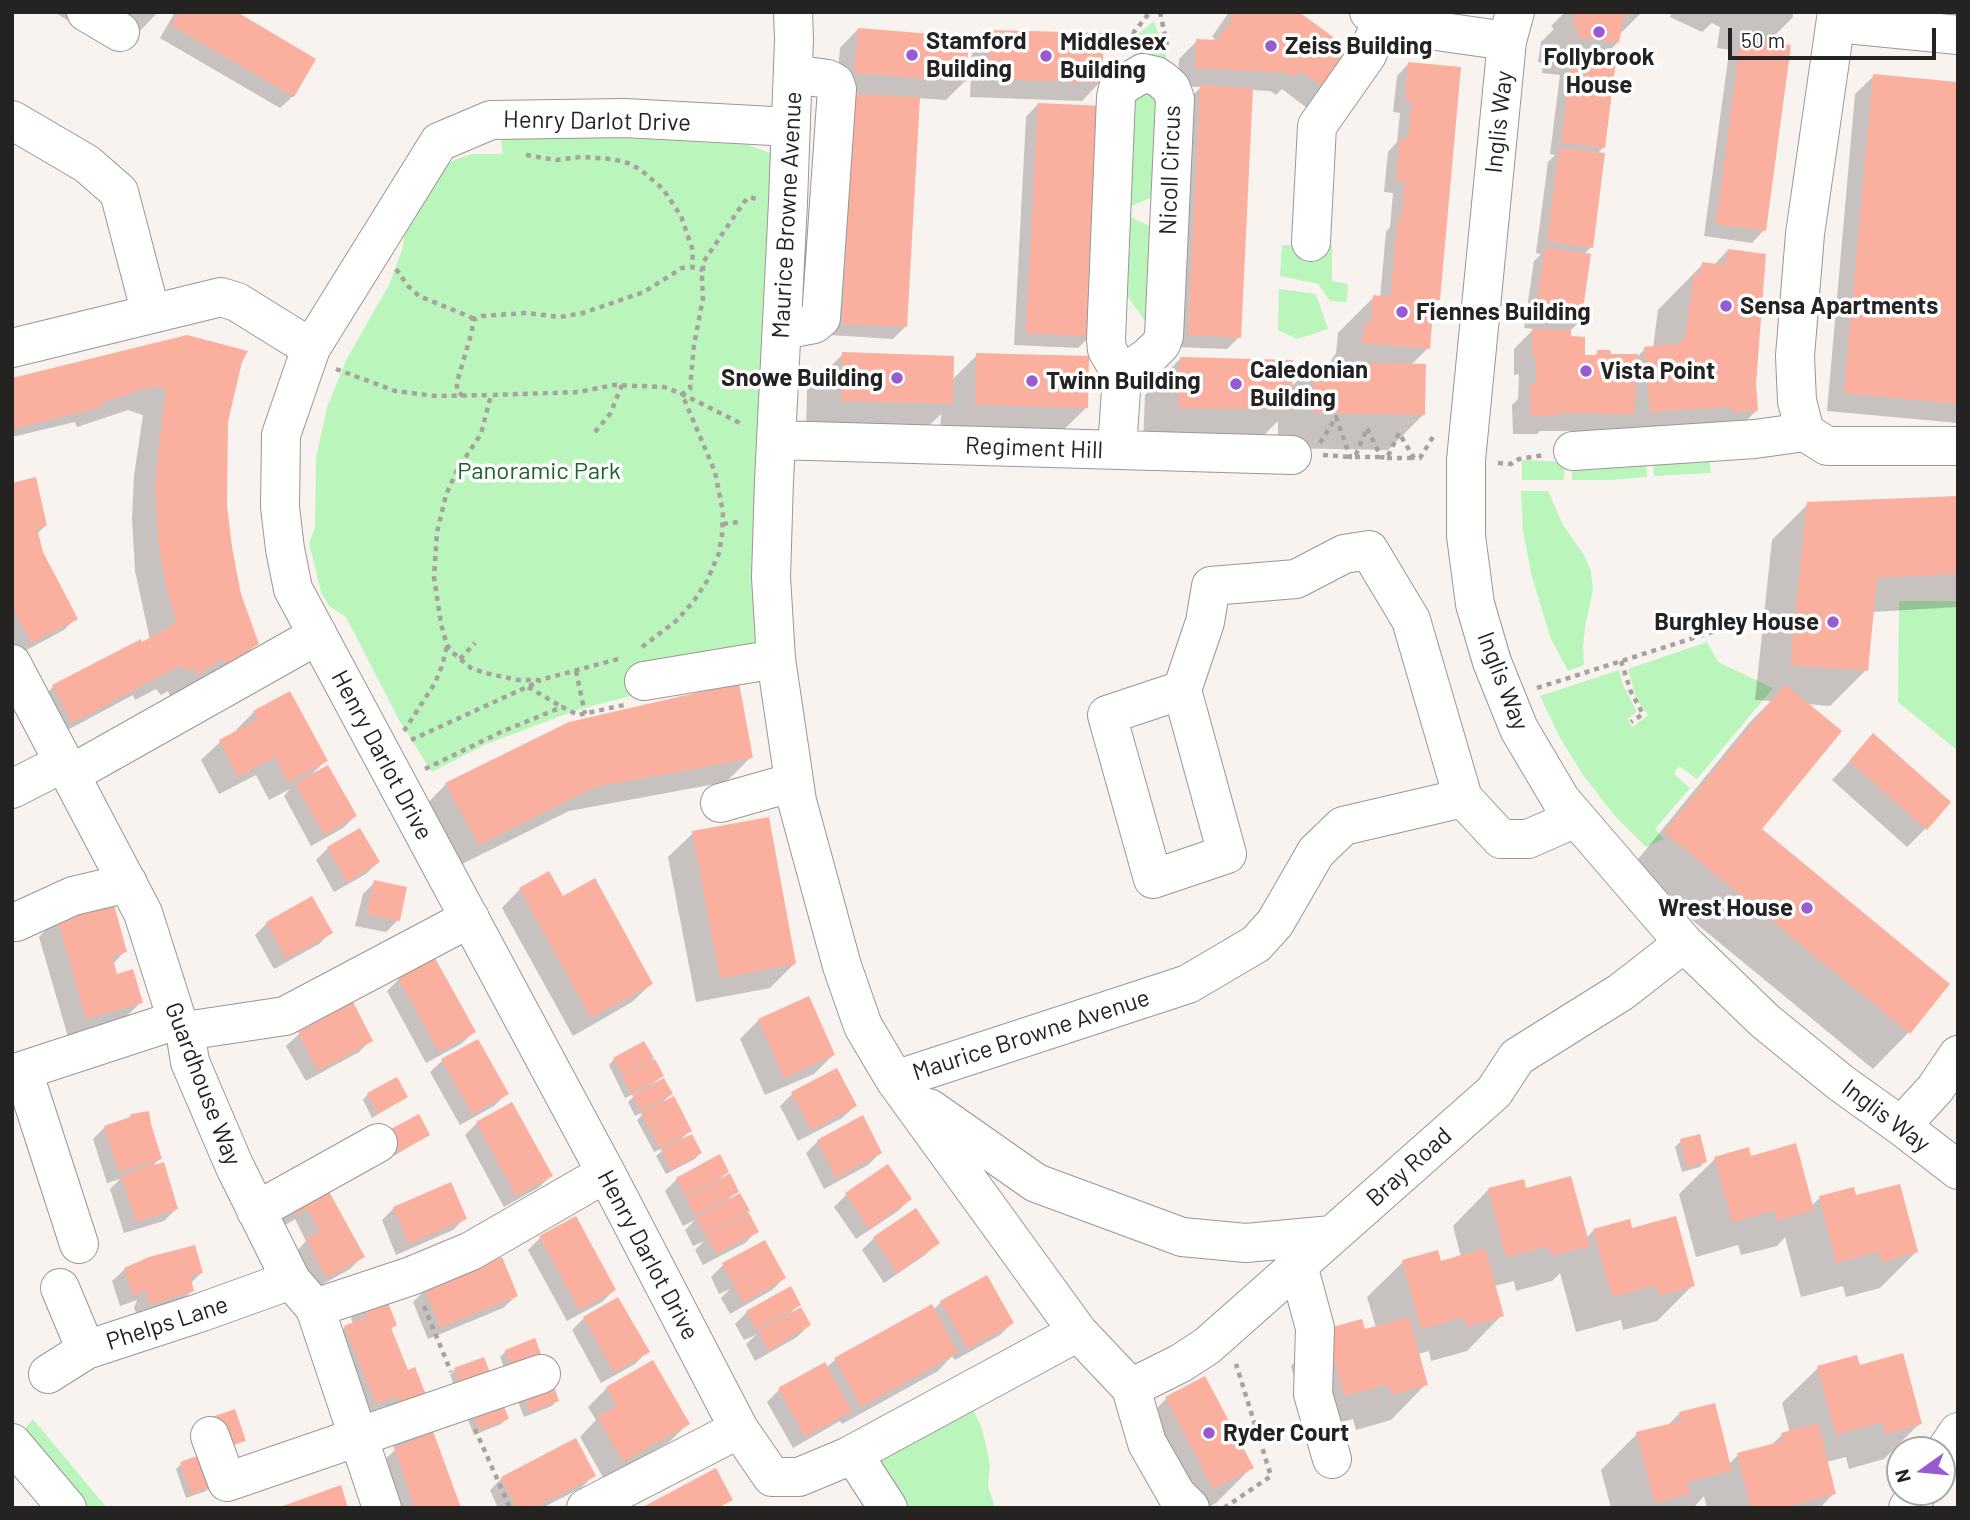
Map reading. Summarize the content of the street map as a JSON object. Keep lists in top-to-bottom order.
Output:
{
  "streets": {
    "street": [
      "Henry Darlot Drive",
      "Inglis Way",
      "Nicoll Circus",
      "Maurice Browne Avenue",
      "Regiment Hill",
      "Guardhouse Way",
      "Bray Road",
      "Phelps Lane"
    ]
  },
  "crossings": [
    ["Henry Darlot Drive", "Maurice Browne Avenue"],
    ["Henry Darlot Drive", "Phelps Lane"],
    ["Inglis Way", "Bray Road"],
    ["Maurice Browne Avenue", "Regiment Hill"],
    ["Guardhouse Way", "Phelps Lane"]
  ],
  "parks": ["Panoramic Park"],
  "places": [
    "Follybrook House",
    "Zeiss Building",
    "Stamford Building",
    "Middlesex Building",
    "Sensa Apartments",
    "Fiennes Building",
    "Vista Point",
    "Snowe Building",
    "Twinn Building",
    "Caledonian Building",
    "Burghley House",
    "Wrest House",
    "Ryder Court"
  ],
  "scale_bar": "50 m",
  "north": "left"
}
